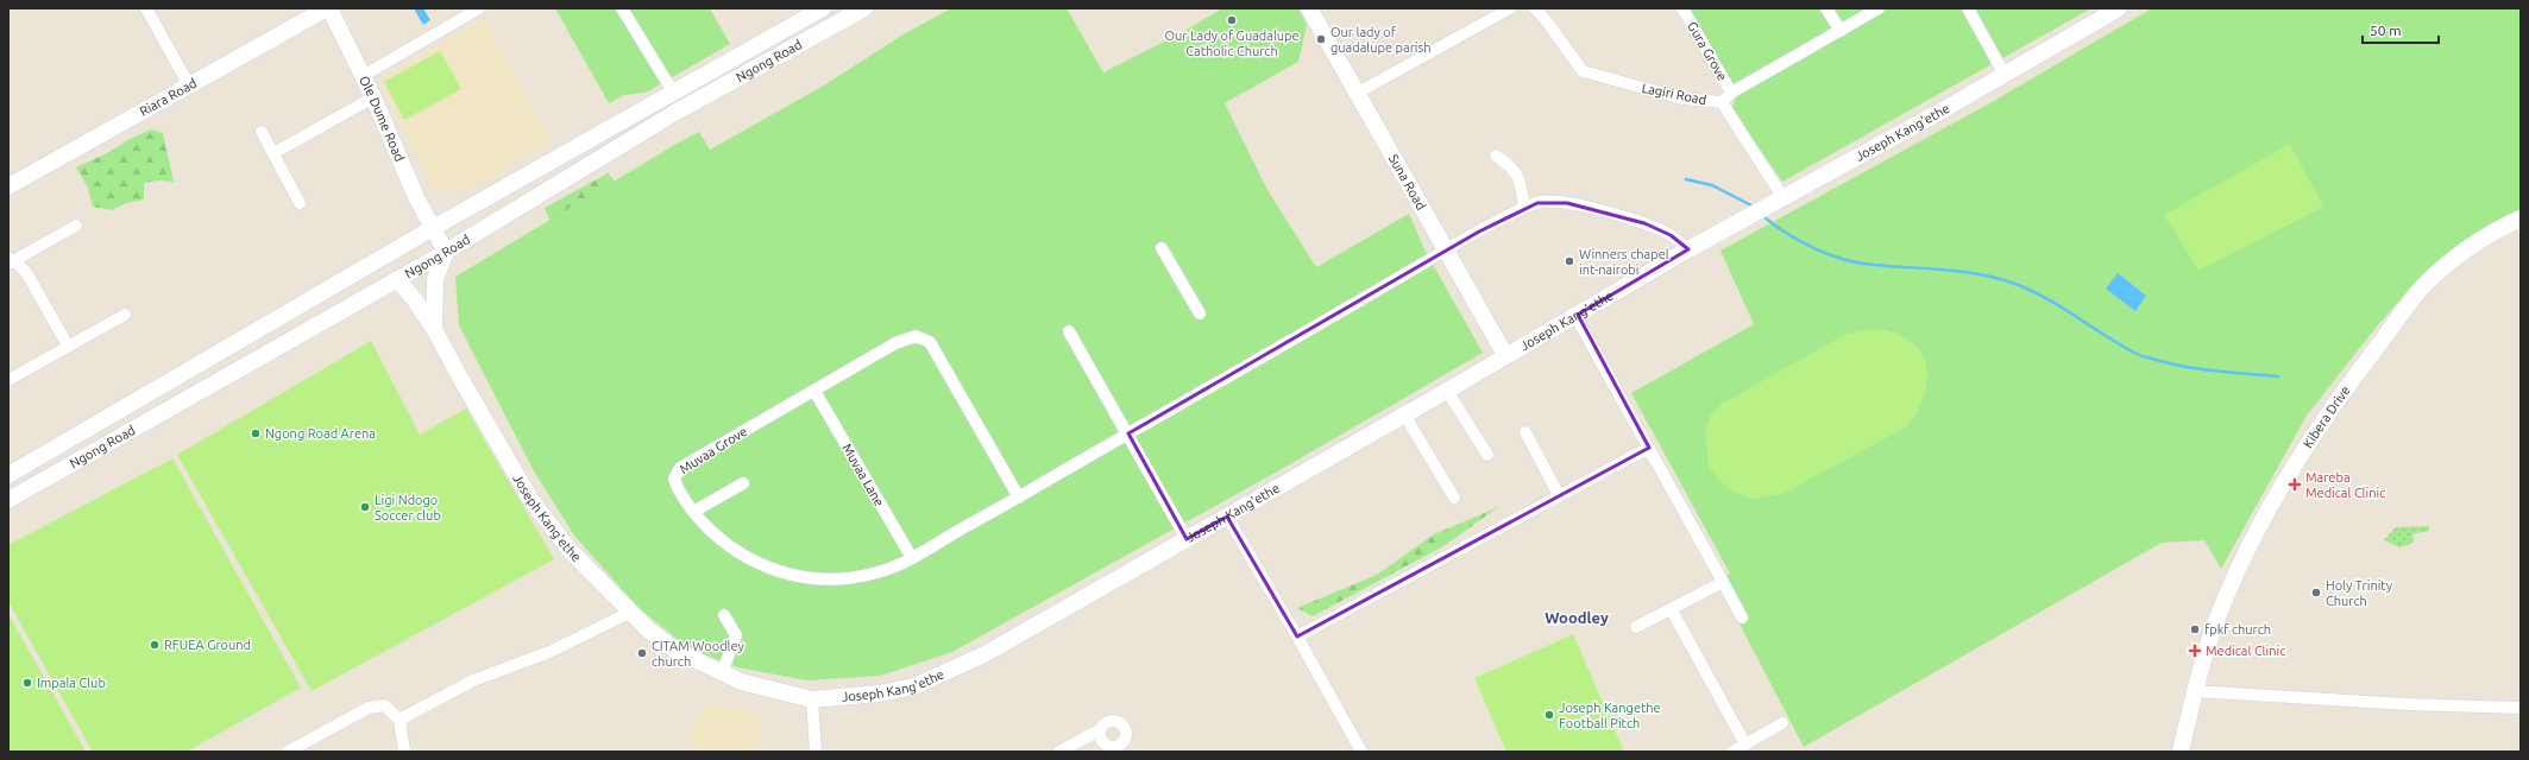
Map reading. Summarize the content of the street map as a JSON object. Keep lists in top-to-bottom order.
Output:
{
  "streets": {
    "street": [
      "Gura Grove",
      "Ngong Road",
      "Lagiri Road",
      "Riara Road",
      "Ole Dume Road",
      "Joseph Kang'ethe",
      "Suna Road",
      "Kibera Drive",
      "Muvaa Grove",
      "Muvaa Lane"
    ]
  },
  "crossings": [
    ["Gura Grove", "Lagiri Road"],
    ["Ngong Road", "Ole Dume Road"],
    ["Ngong Road", "Joseph Kang'ethe"],
    ["Riara Road", "Ole Dume Road"],
    ["Joseph Kang'ethe", "Suna Road"],
    ["Muvaa Grove", "Muvaa Lane"]
  ],
  "districts": ["Woodley"],
  "places": {
    "other": [
      "Our Lady of Guadalupe Catholic Church",
      "Our lady of guadalupe parish",
      "Winners chapel int-nairobi",
      "Ngong Road Arena",
      "Ligi Ndogo Soccer club",
      "Holy Trinity Church",
      "fpkf church",
      "RFUEA Ground",
      "CITAM Woodley church",
      "Impala Club",
      "Joseph Kangethe Football Pitch"
    ],
    "health": ["Mareba Medical Clinic", "Medical Clinic"]
  },
  "scale_bar": "50 m"
}
